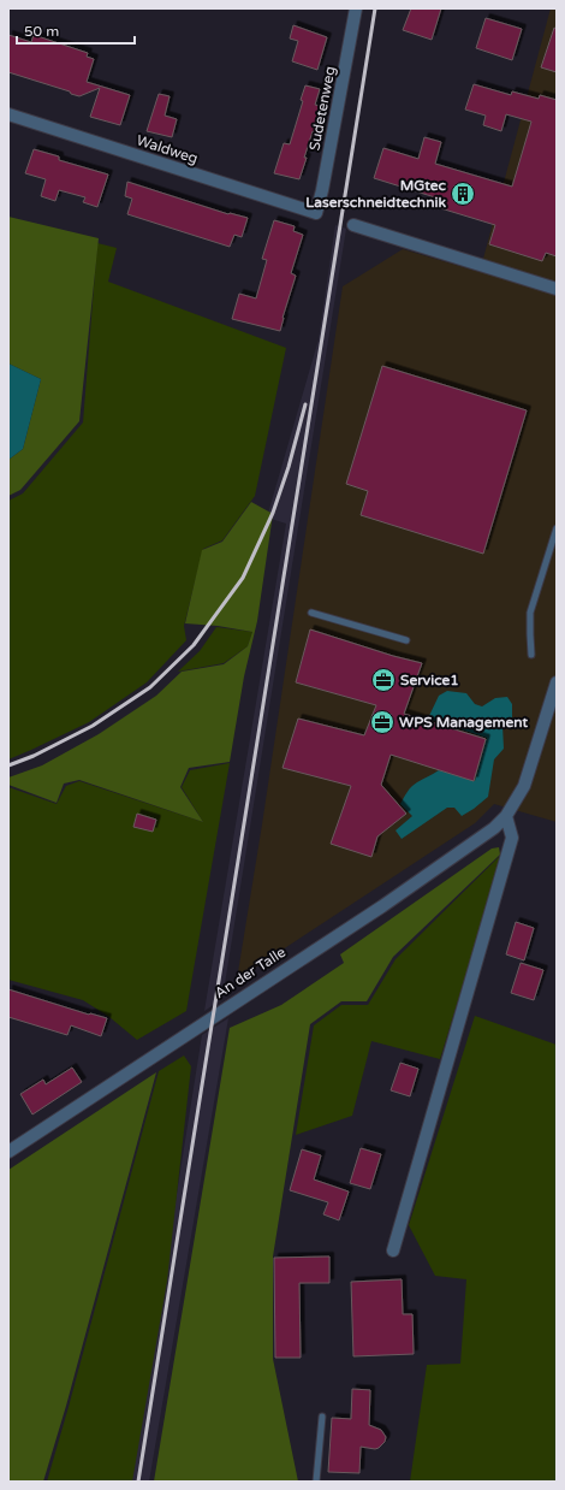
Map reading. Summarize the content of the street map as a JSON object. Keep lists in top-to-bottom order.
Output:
{
  "streets": {
    "street": ["Sudetenweg", "Waldweg", "An der Talle"]
  },
  "crossings": [
    ["Sudetenweg", "Waldweg"]
  ],
  "places": {
    "building": ["MGtec Laserschneidtechnik"],
    "office": ["Service1", "WPS Management"]
  },
  "scale_bar": "50 m"
}
